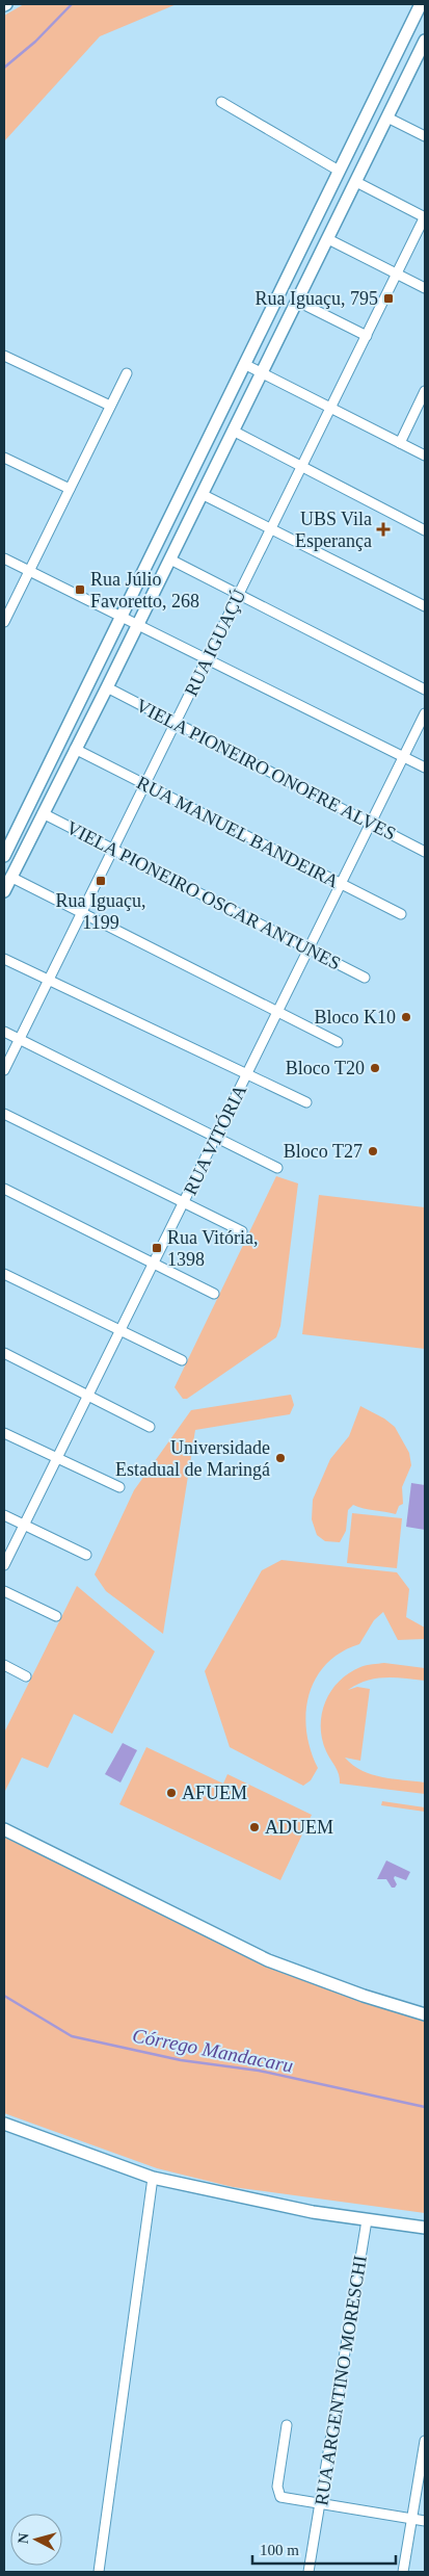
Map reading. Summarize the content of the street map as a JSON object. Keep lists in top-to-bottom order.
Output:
{
  "streets": {
    "street": [
      "RUA IGUAÇÚ",
      "VIELA PIONEIRO ONOFRE ALVES",
      "RUA MANUEL BANDEIRA",
      "VIELA PIONEIRO OSCAR ANTUNES",
      "RUA VITÓRIA",
      "RUA ARGENTINO MORESCHI"
    ]
  },
  "crossings": [
    ["RUA IGUAÇÚ", "VIELA PIONEIRO ONOFRE ALVES"],
    ["RUA IGUAÇÚ", "RUA MANUEL BANDEIRA"],
    ["RUA IGUAÇÚ", "VIELA PIONEIRO OSCAR ANTUNES"],
    ["VIELA PIONEIRO ONOFRE ALVES", "RUA VITÓRIA"],
    ["RUA MANUEL BANDEIRA", "RUA VITÓRIA"],
    ["VIELA PIONEIRO OSCAR ANTUNES", "RUA VITÓRIA"]
  ],
  "water": ["Córrego Mandacaru"],
  "places": {
    "transit": [
      "Rua Iguaçu, 795",
      "Rua Júlio Favoretto, 268",
      "Rua Iguaçu, 1199",
      "Rua Vitória, 1398"
    ],
    "health": ["UBS Vila Esperança"],
    "other": [
      "Bloco K10",
      "Bloco T20",
      "Bloco T27",
      "Universidade Estadual de Maringá",
      "AFUEM",
      "ADUEM"
    ]
  },
  "scale_bar": "100 m",
  "north": "left"
}
